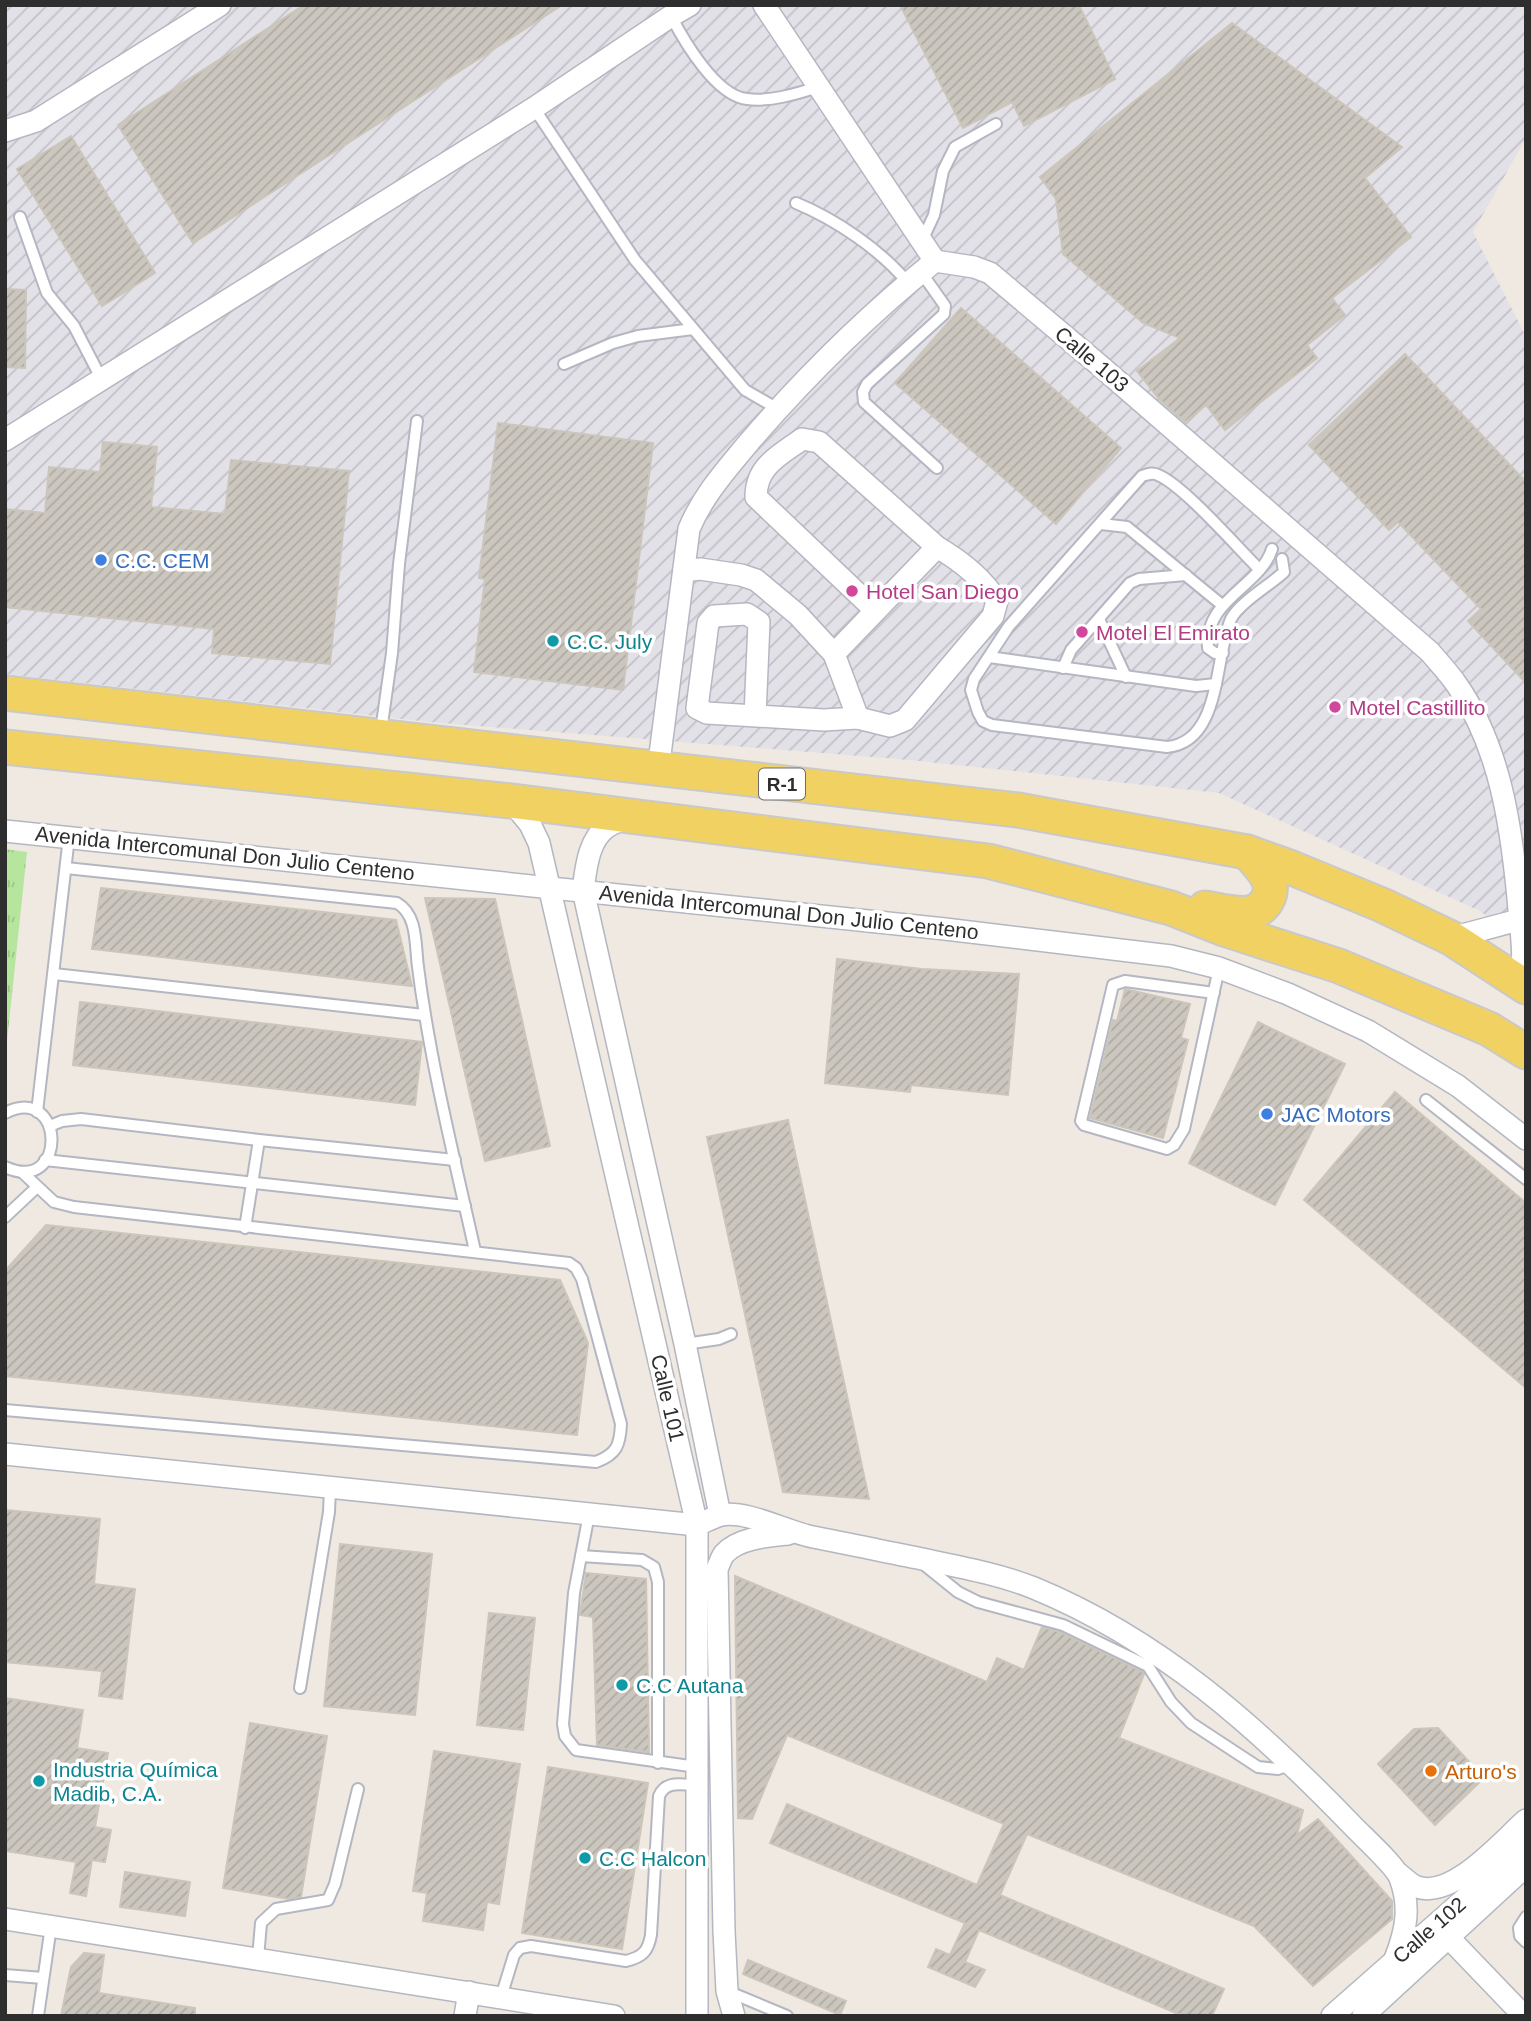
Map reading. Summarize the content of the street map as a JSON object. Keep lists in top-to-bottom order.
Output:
{
  "streets": {
    "main road": ["R-1"],
    "street": [
      "Calle 103",
      "Avenida Intercomunal Don Julio Centeno",
      "Calle 101",
      "Calle 102"
    ]
  },
  "crossings": [
    ["Calle 103", "R-1"],
    ["Avenida Intercomunal Don Julio Centeno", "Calle 101"]
  ],
  "places": [
    "C.C. CEM",
    "Hotel San Diego",
    "Motel El Emirato",
    "C.C. July",
    "Motel Castillito",
    "JAC Motors",
    "C.C Autana",
    "Arturo's",
    "Industria Química Madib, C.A.",
    "C.C Halcon"
  ]
}
